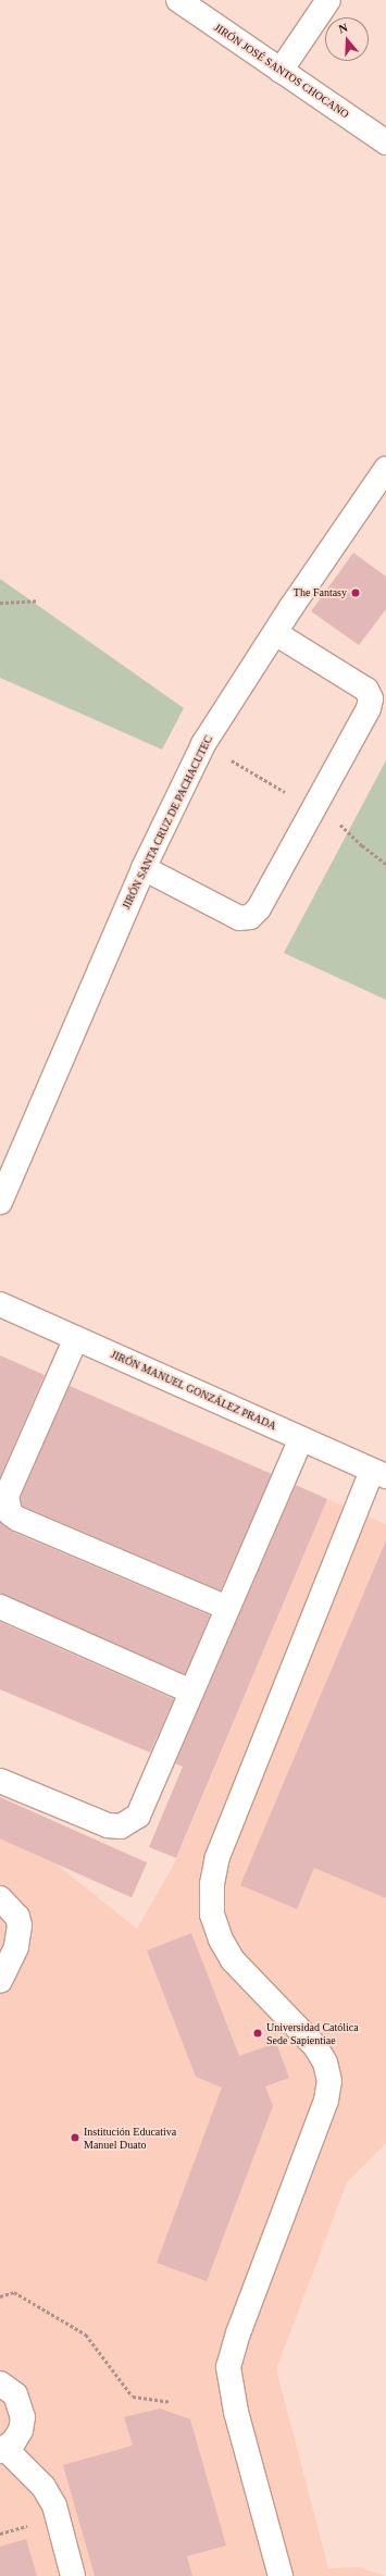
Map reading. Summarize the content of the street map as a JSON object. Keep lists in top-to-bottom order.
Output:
{
  "streets": {
    "street": ["JIRÓN JOSÉ SANTOS CHOCANO", "JIRÓN SANTA CRUZ DE PACHACUTEC", "JIRÓN MANUEL GONZÁLEZ PRADA"]
  },
  "places": ["The Fantasy", "Universidad Católica Sede Sapientiae", "Institución Educativa Manuel Duato"],
  "north": "top"
}
